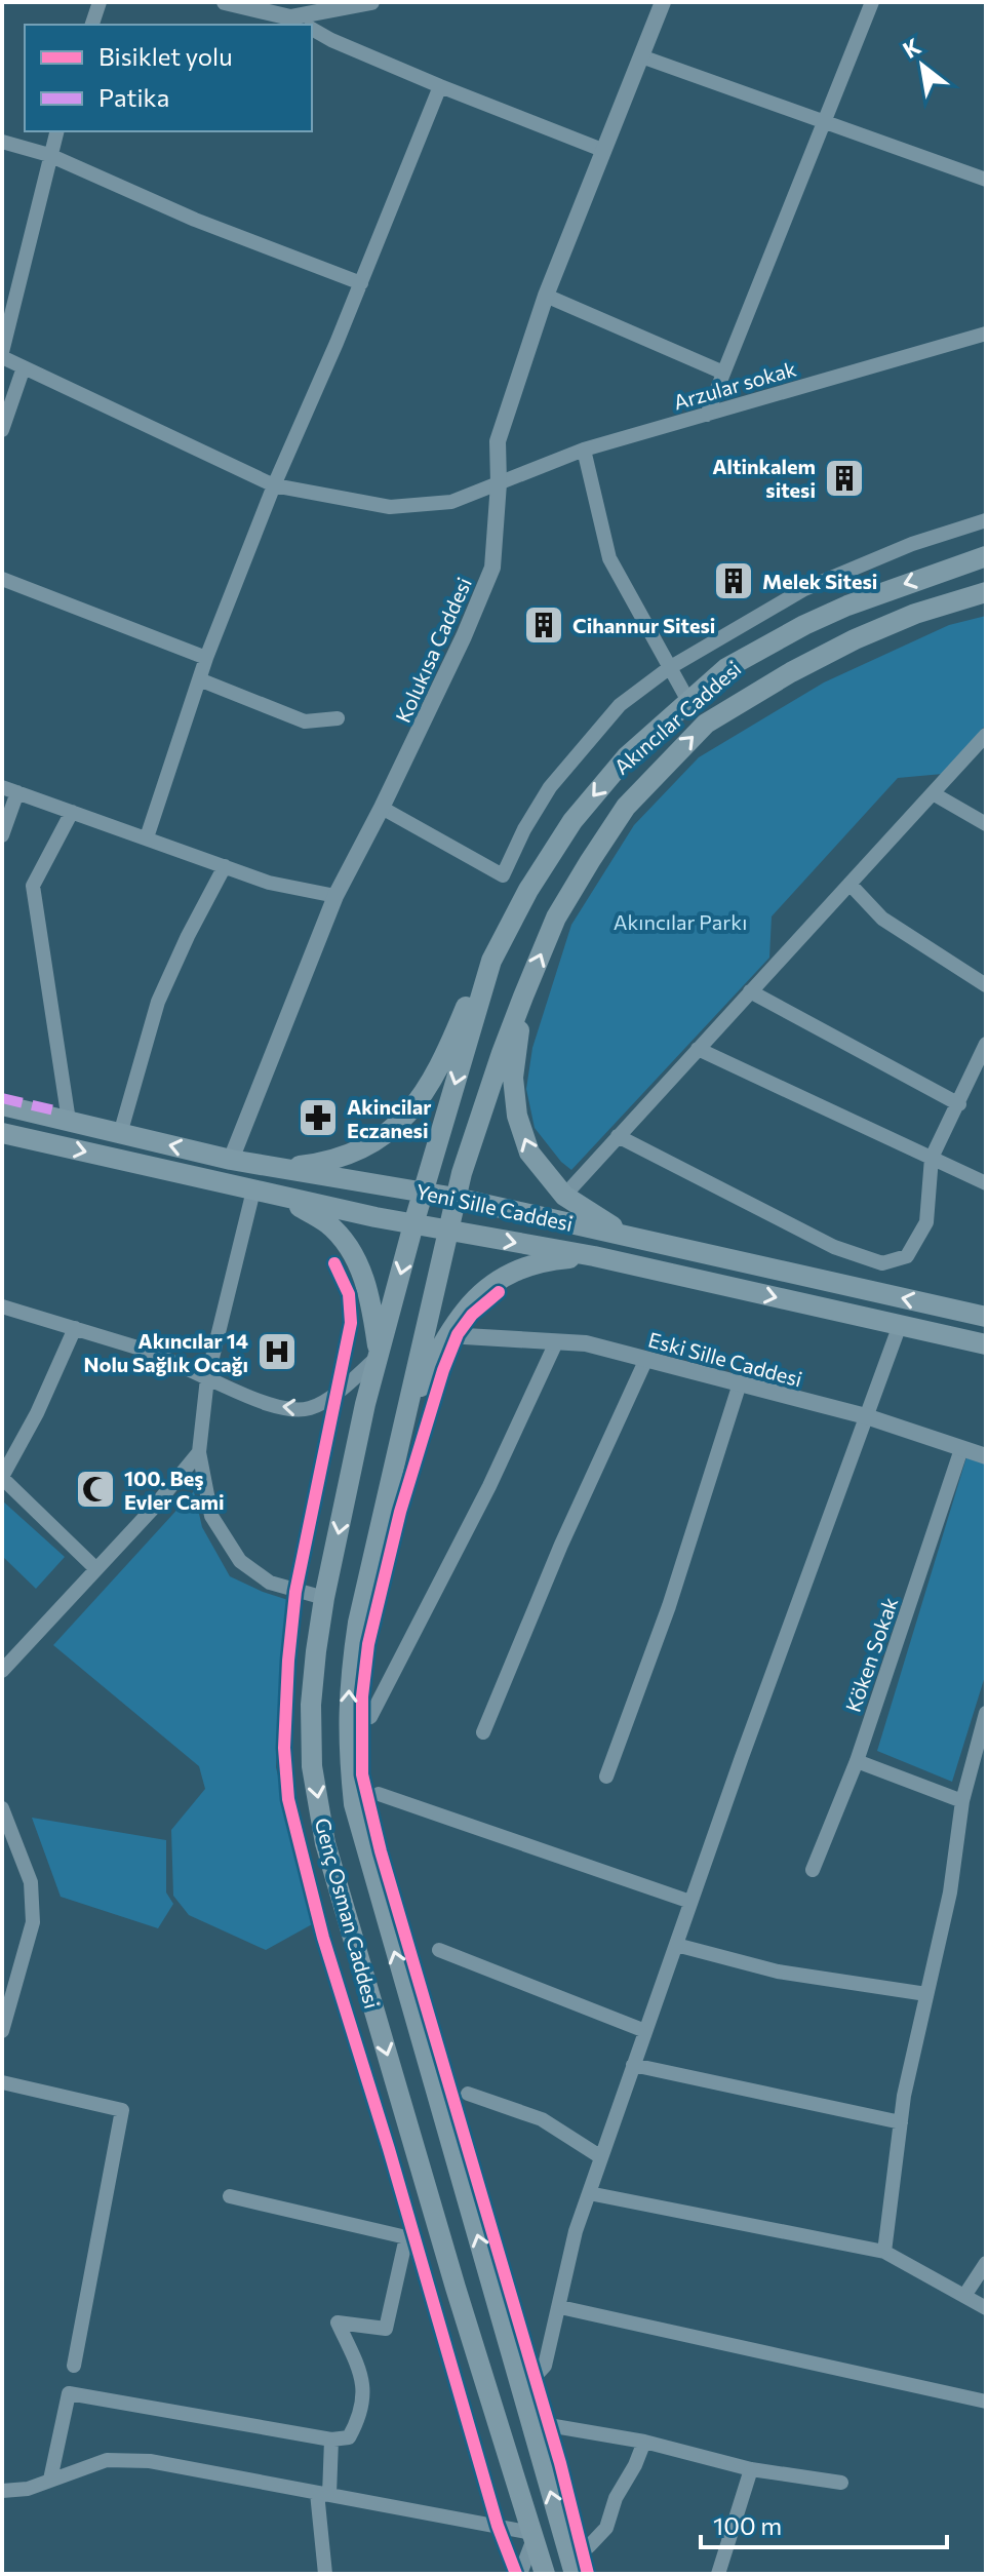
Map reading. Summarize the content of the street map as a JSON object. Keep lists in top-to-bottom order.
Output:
{
  "streets": {
    "main road": ["Akıncılar Caddesi", "Yeni Sille Caddesi", "Genç Osman Caddesi"],
    "street": [
      "Arzular sokak",
      "Kolukısa Caddesi",
      "Eski Sille Caddesi",
      "Köken Sokak"
    ]
  },
  "crossings": [
    ["Arzular sokak", "Kolukısa Caddesi"],
    ["Kolukısa Caddesi", "Yeni Sille Caddesi"],
    ["Akıncılar Caddesi", "Yeni Sille Caddesi"],
    ["Akıncılar Caddesi", "Genç Osman Caddesi"],
    ["Yeni Sille Caddesi", "Genç Osman Caddesi"],
    ["Eski Sille Caddesi", "Köken Sokak"]
  ],
  "parks": ["Akıncılar Parkı"],
  "places": {
    "building": ["Altinkalem sitesi", "Melek Sitesi", "Cihannur Sitesi"],
    "pharmacy": ["Akincilar Eczanesi"],
    "hospital": ["Akıncılar 14 Nolu Sağlık Ocağı"],
    "mosque": ["100. Beş Evler Cami"]
  },
  "legend": ["Bisiklet yolu", "Patika"],
  "scale_bar": "100 m",
  "north": "top left"
}
